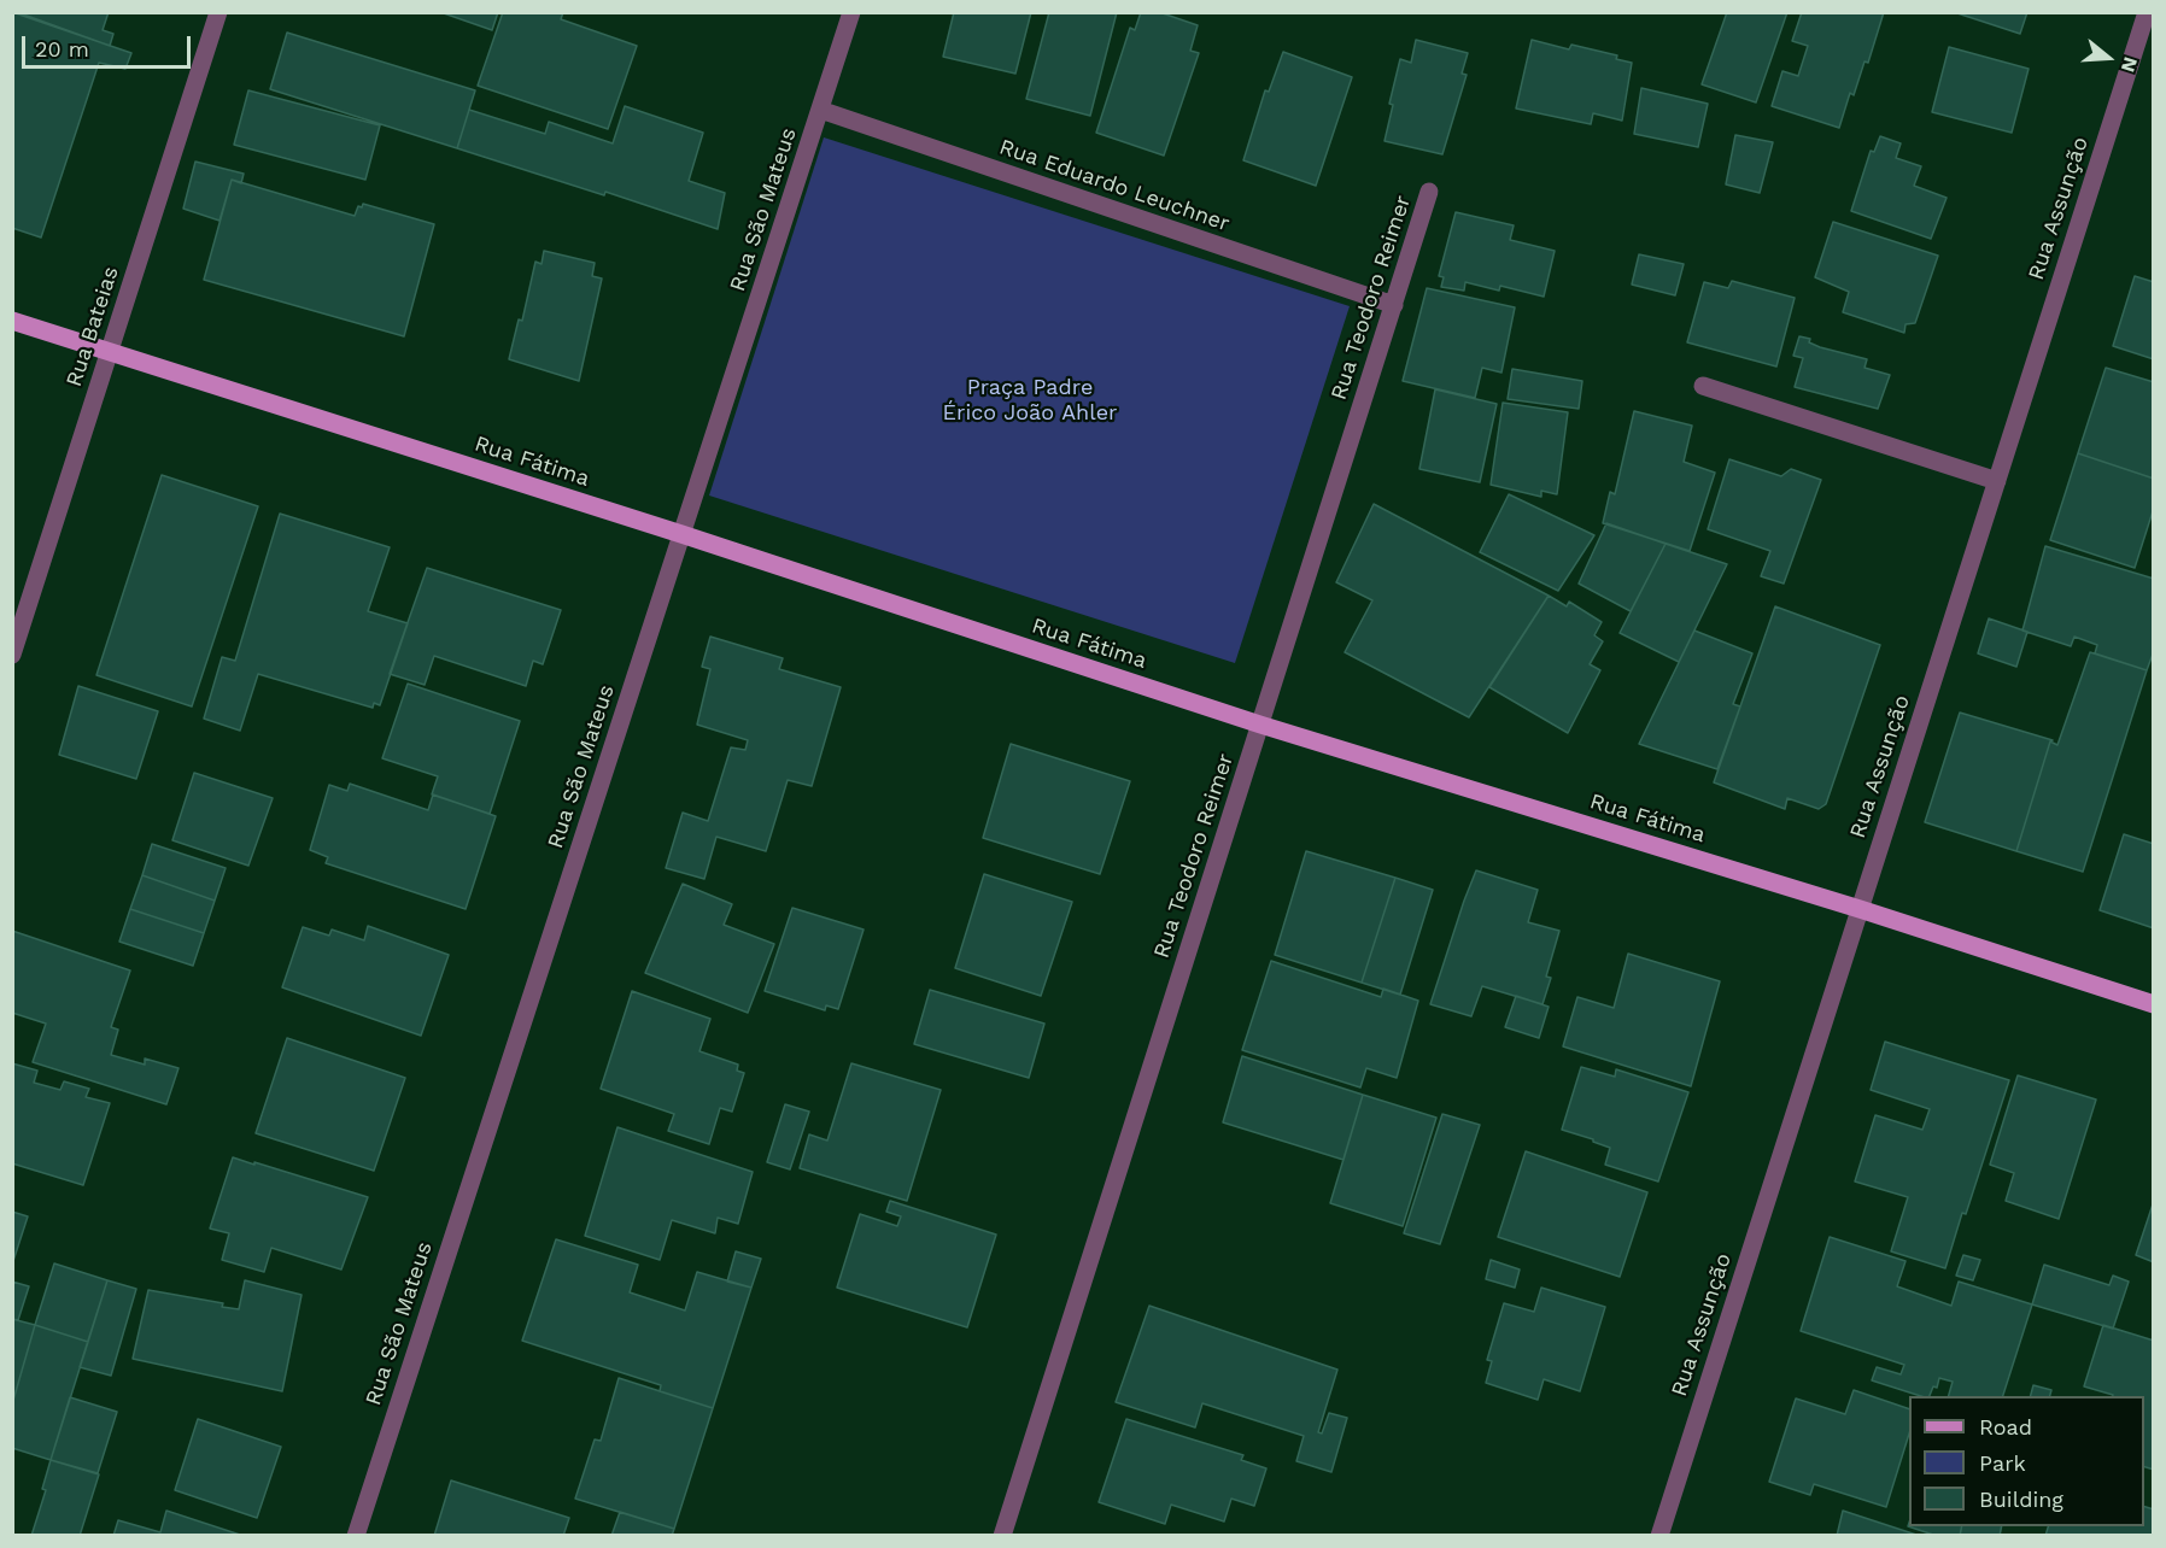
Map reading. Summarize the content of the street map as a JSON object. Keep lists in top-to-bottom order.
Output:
{
  "streets": {
    "main road": ["Rua Fátima"],
    "street": [
      "Rua Eduardo Leuchner",
      "Rua Assunção",
      "Rua São Mateus",
      "Rua Teodoro Reimer",
      "Rua Bateias"
    ]
  },
  "crossings": [
    ["Rua Eduardo Leuchner", "Rua São Mateus"],
    ["Rua Eduardo Leuchner", "Rua Teodoro Reimer"],
    ["Rua Assunção", "Rua Fátima"],
    ["Rua São Mateus", "Rua Fátima"],
    ["Rua Teodoro Reimer", "Rua Fátima"],
    ["Rua Bateias", "Rua Fátima"]
  ],
  "parks": ["Praça Padre Érico João Ahler"],
  "legend": ["Road", "Park", "Building"],
  "scale_bar": "20 m",
  "north": "right"
}
